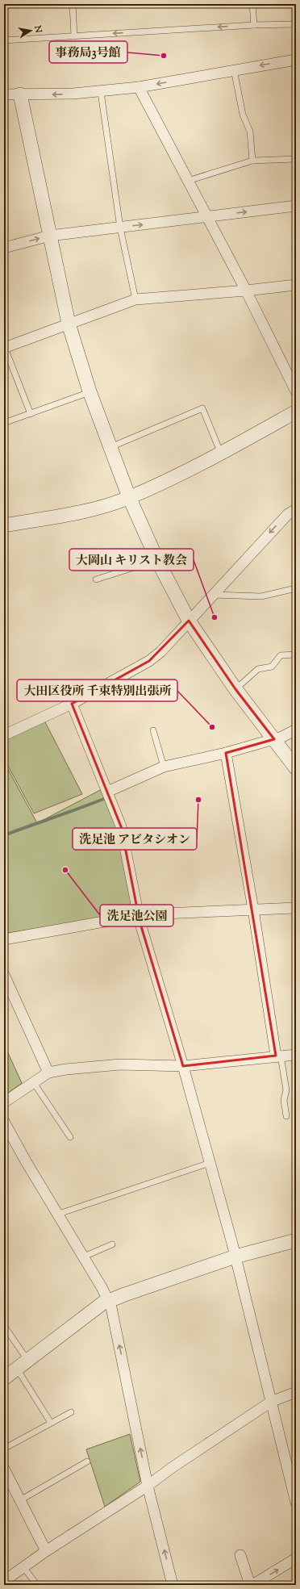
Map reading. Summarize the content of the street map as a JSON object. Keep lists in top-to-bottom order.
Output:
{
  "places": [
    "事務局3号館",
    "大岡山 キリスト教会",
    "大田区役所 千束特別出張所",
    "洗足池 アビタシオン",
    "洗足池公園"
  ],
  "north": "right"
}
